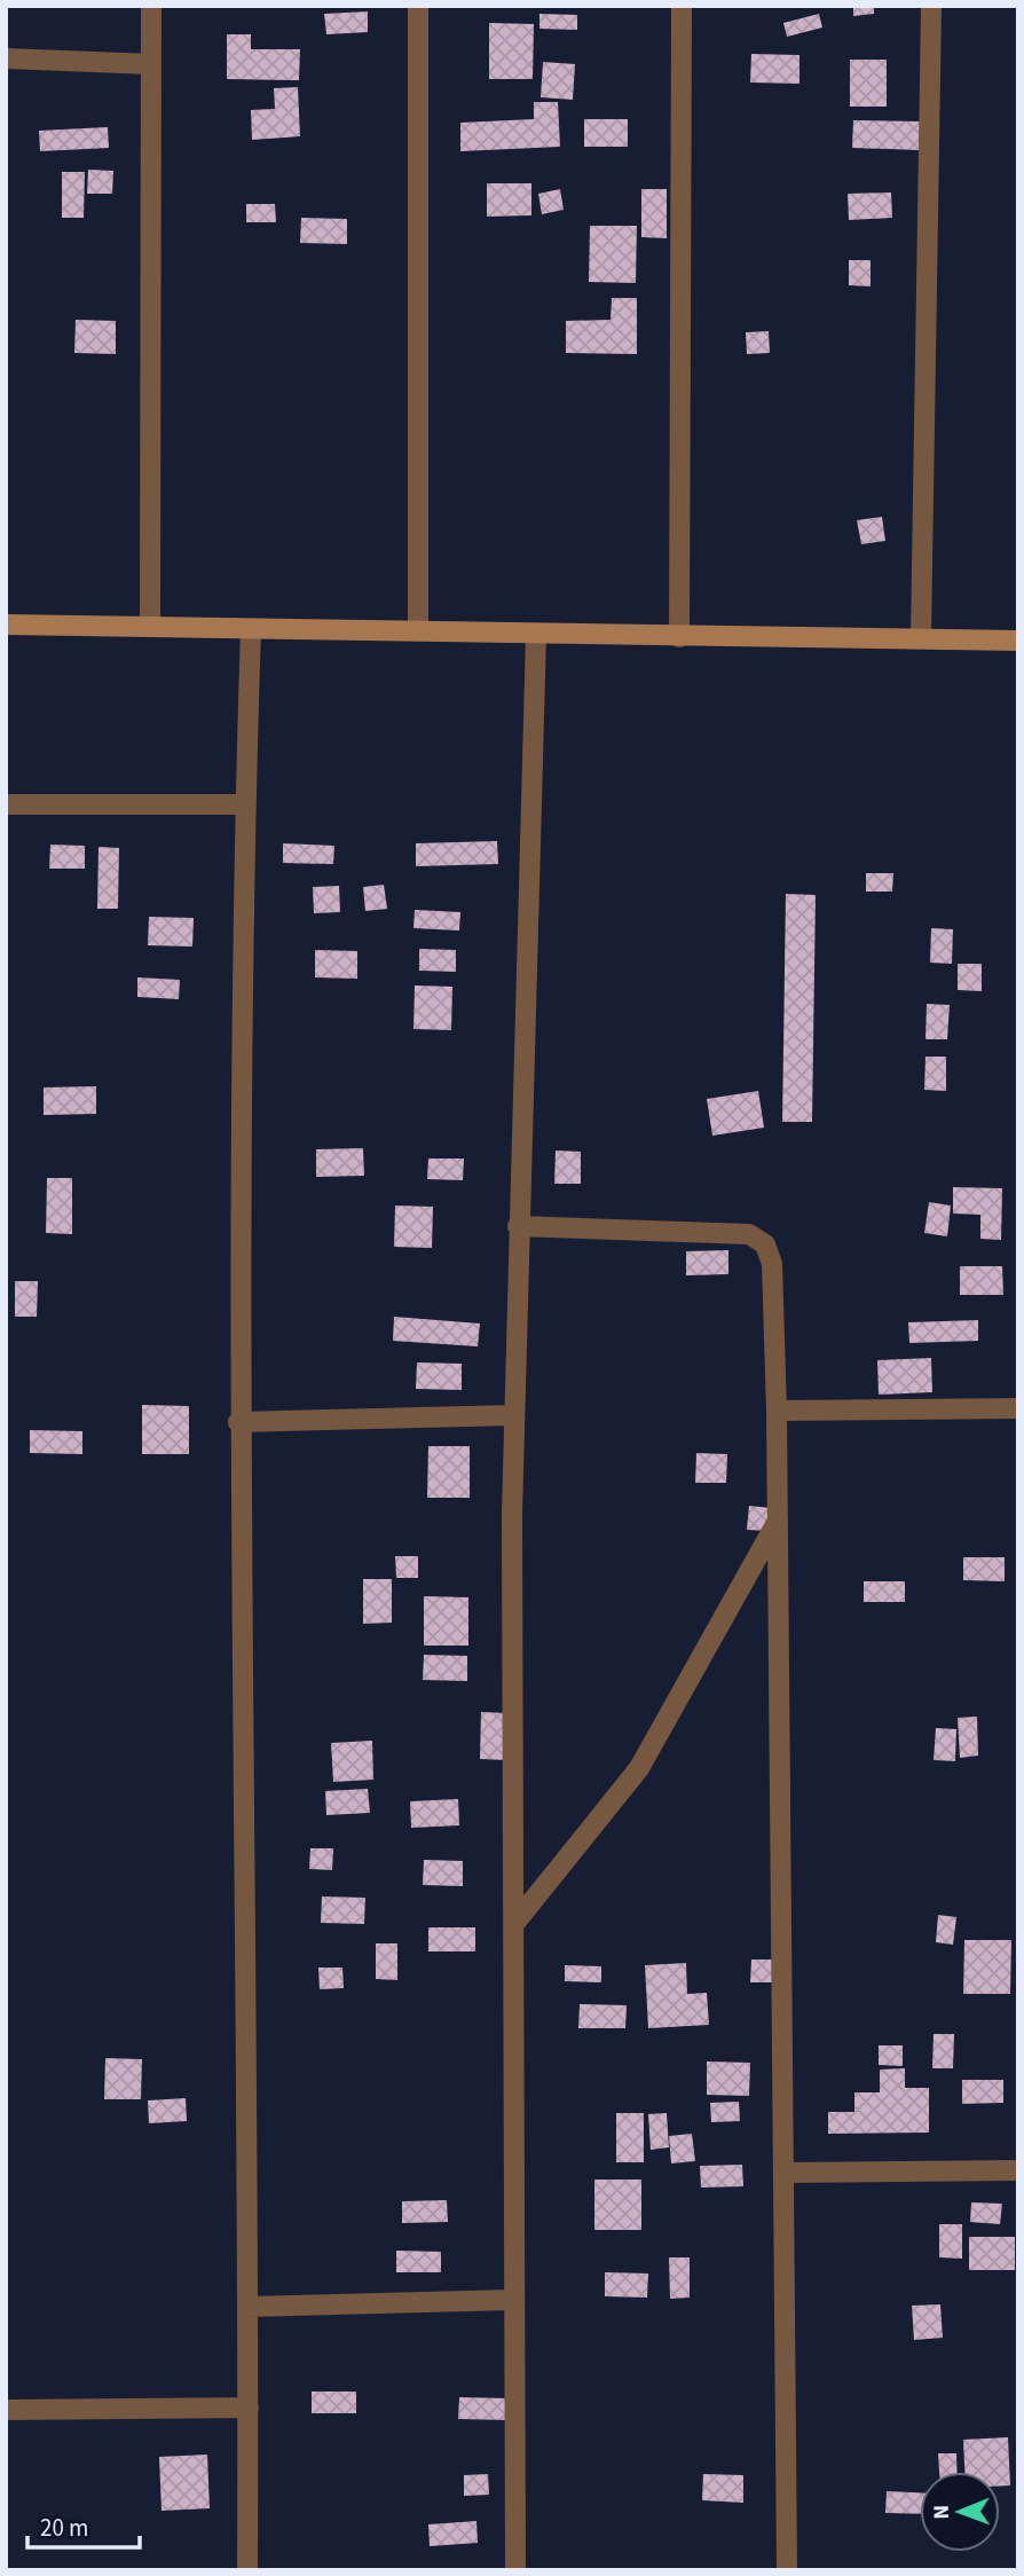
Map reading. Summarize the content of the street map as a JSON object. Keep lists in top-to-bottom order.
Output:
{
  "scale_bar": "20 m",
  "north": "left"
}
